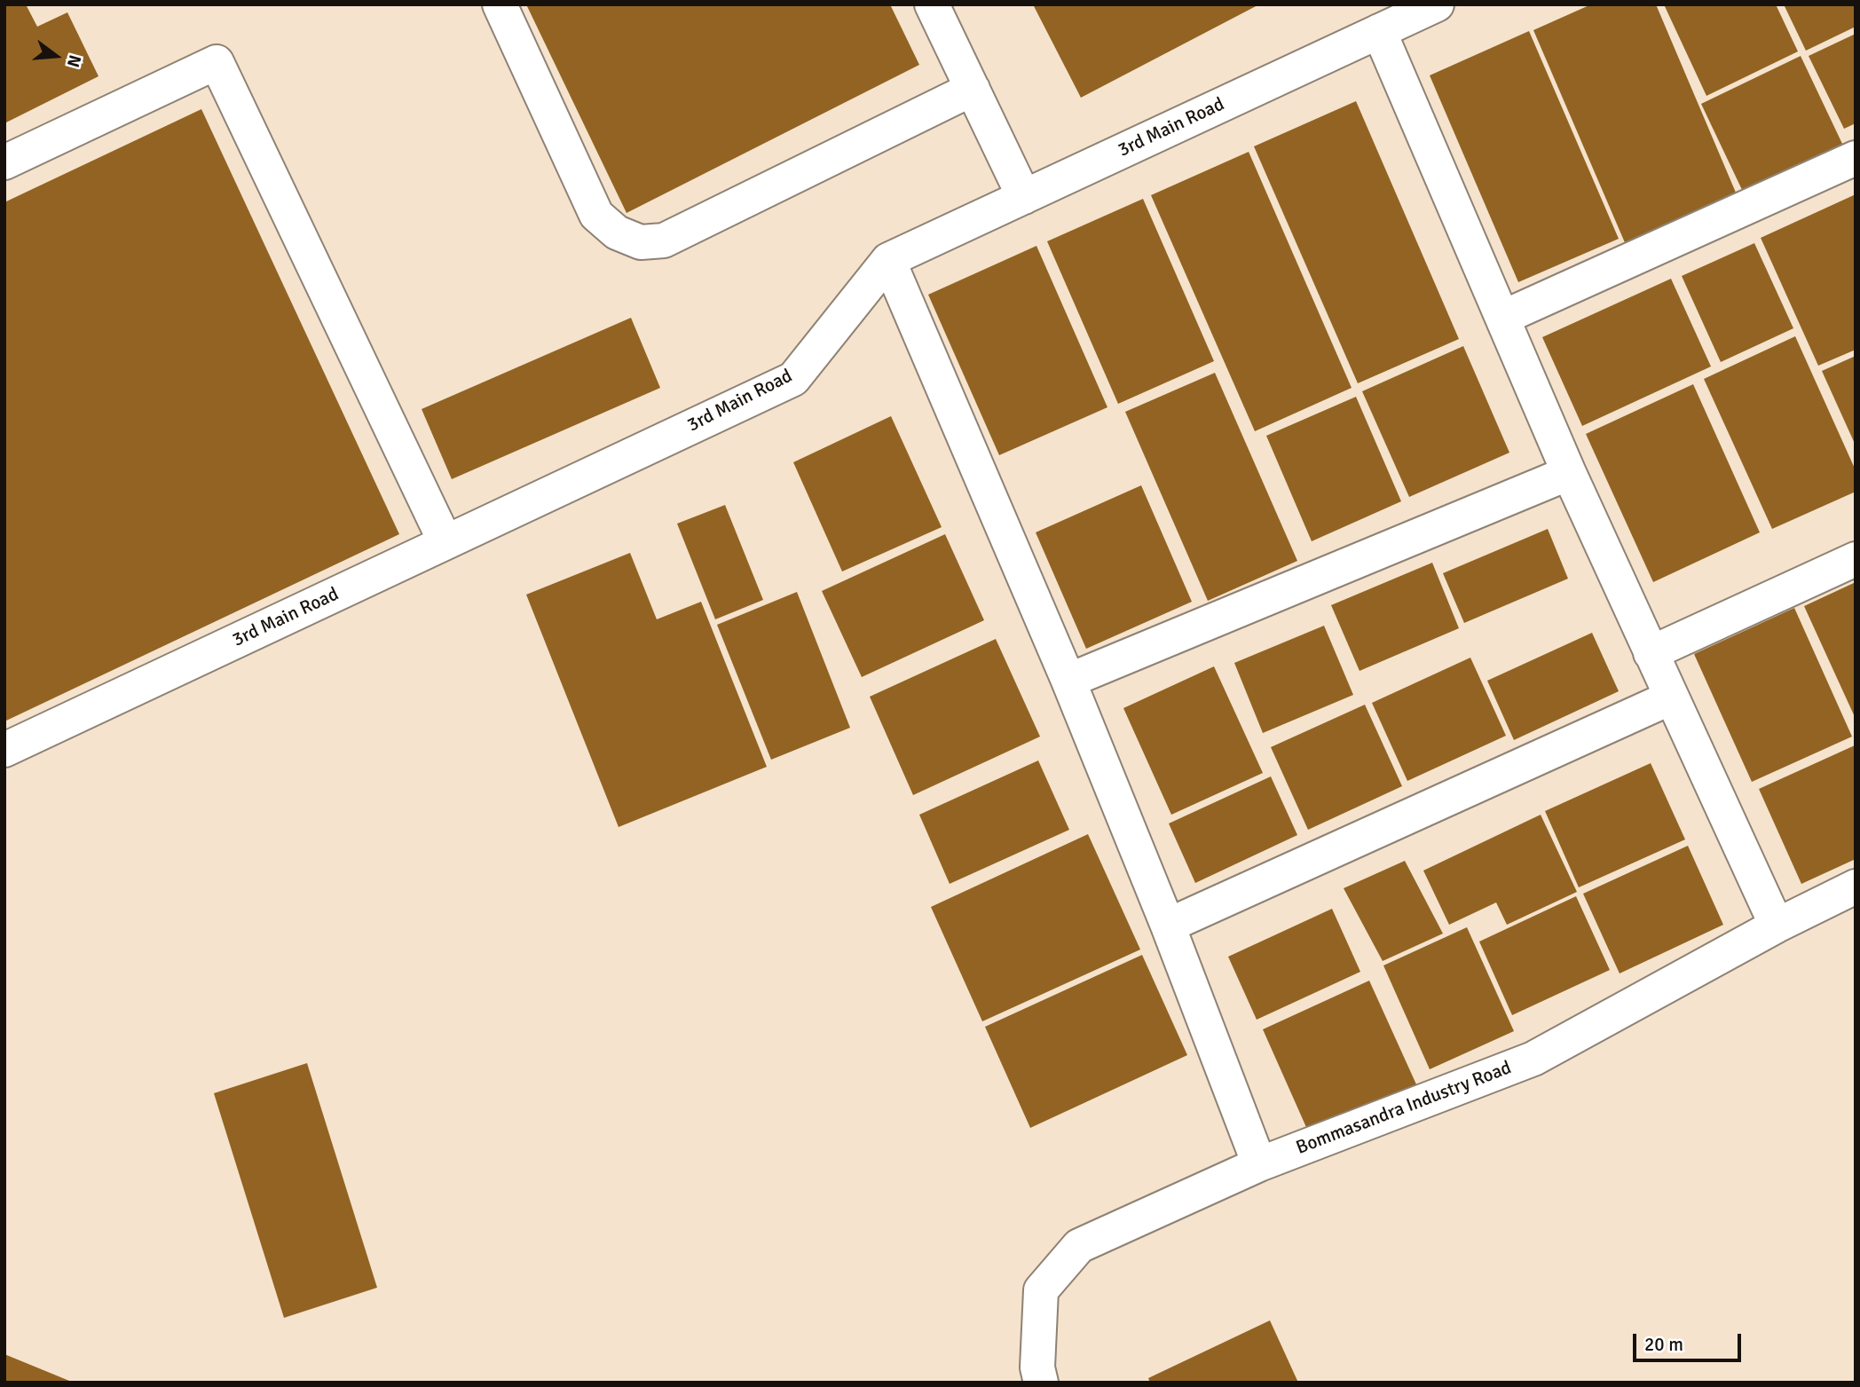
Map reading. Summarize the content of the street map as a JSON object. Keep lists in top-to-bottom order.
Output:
{
  "streets": {
    "street": ["3rd Main Road", "Bommasandra Industry Road"]
  },
  "scale_bar": "20 m",
  "north": "right"
}
